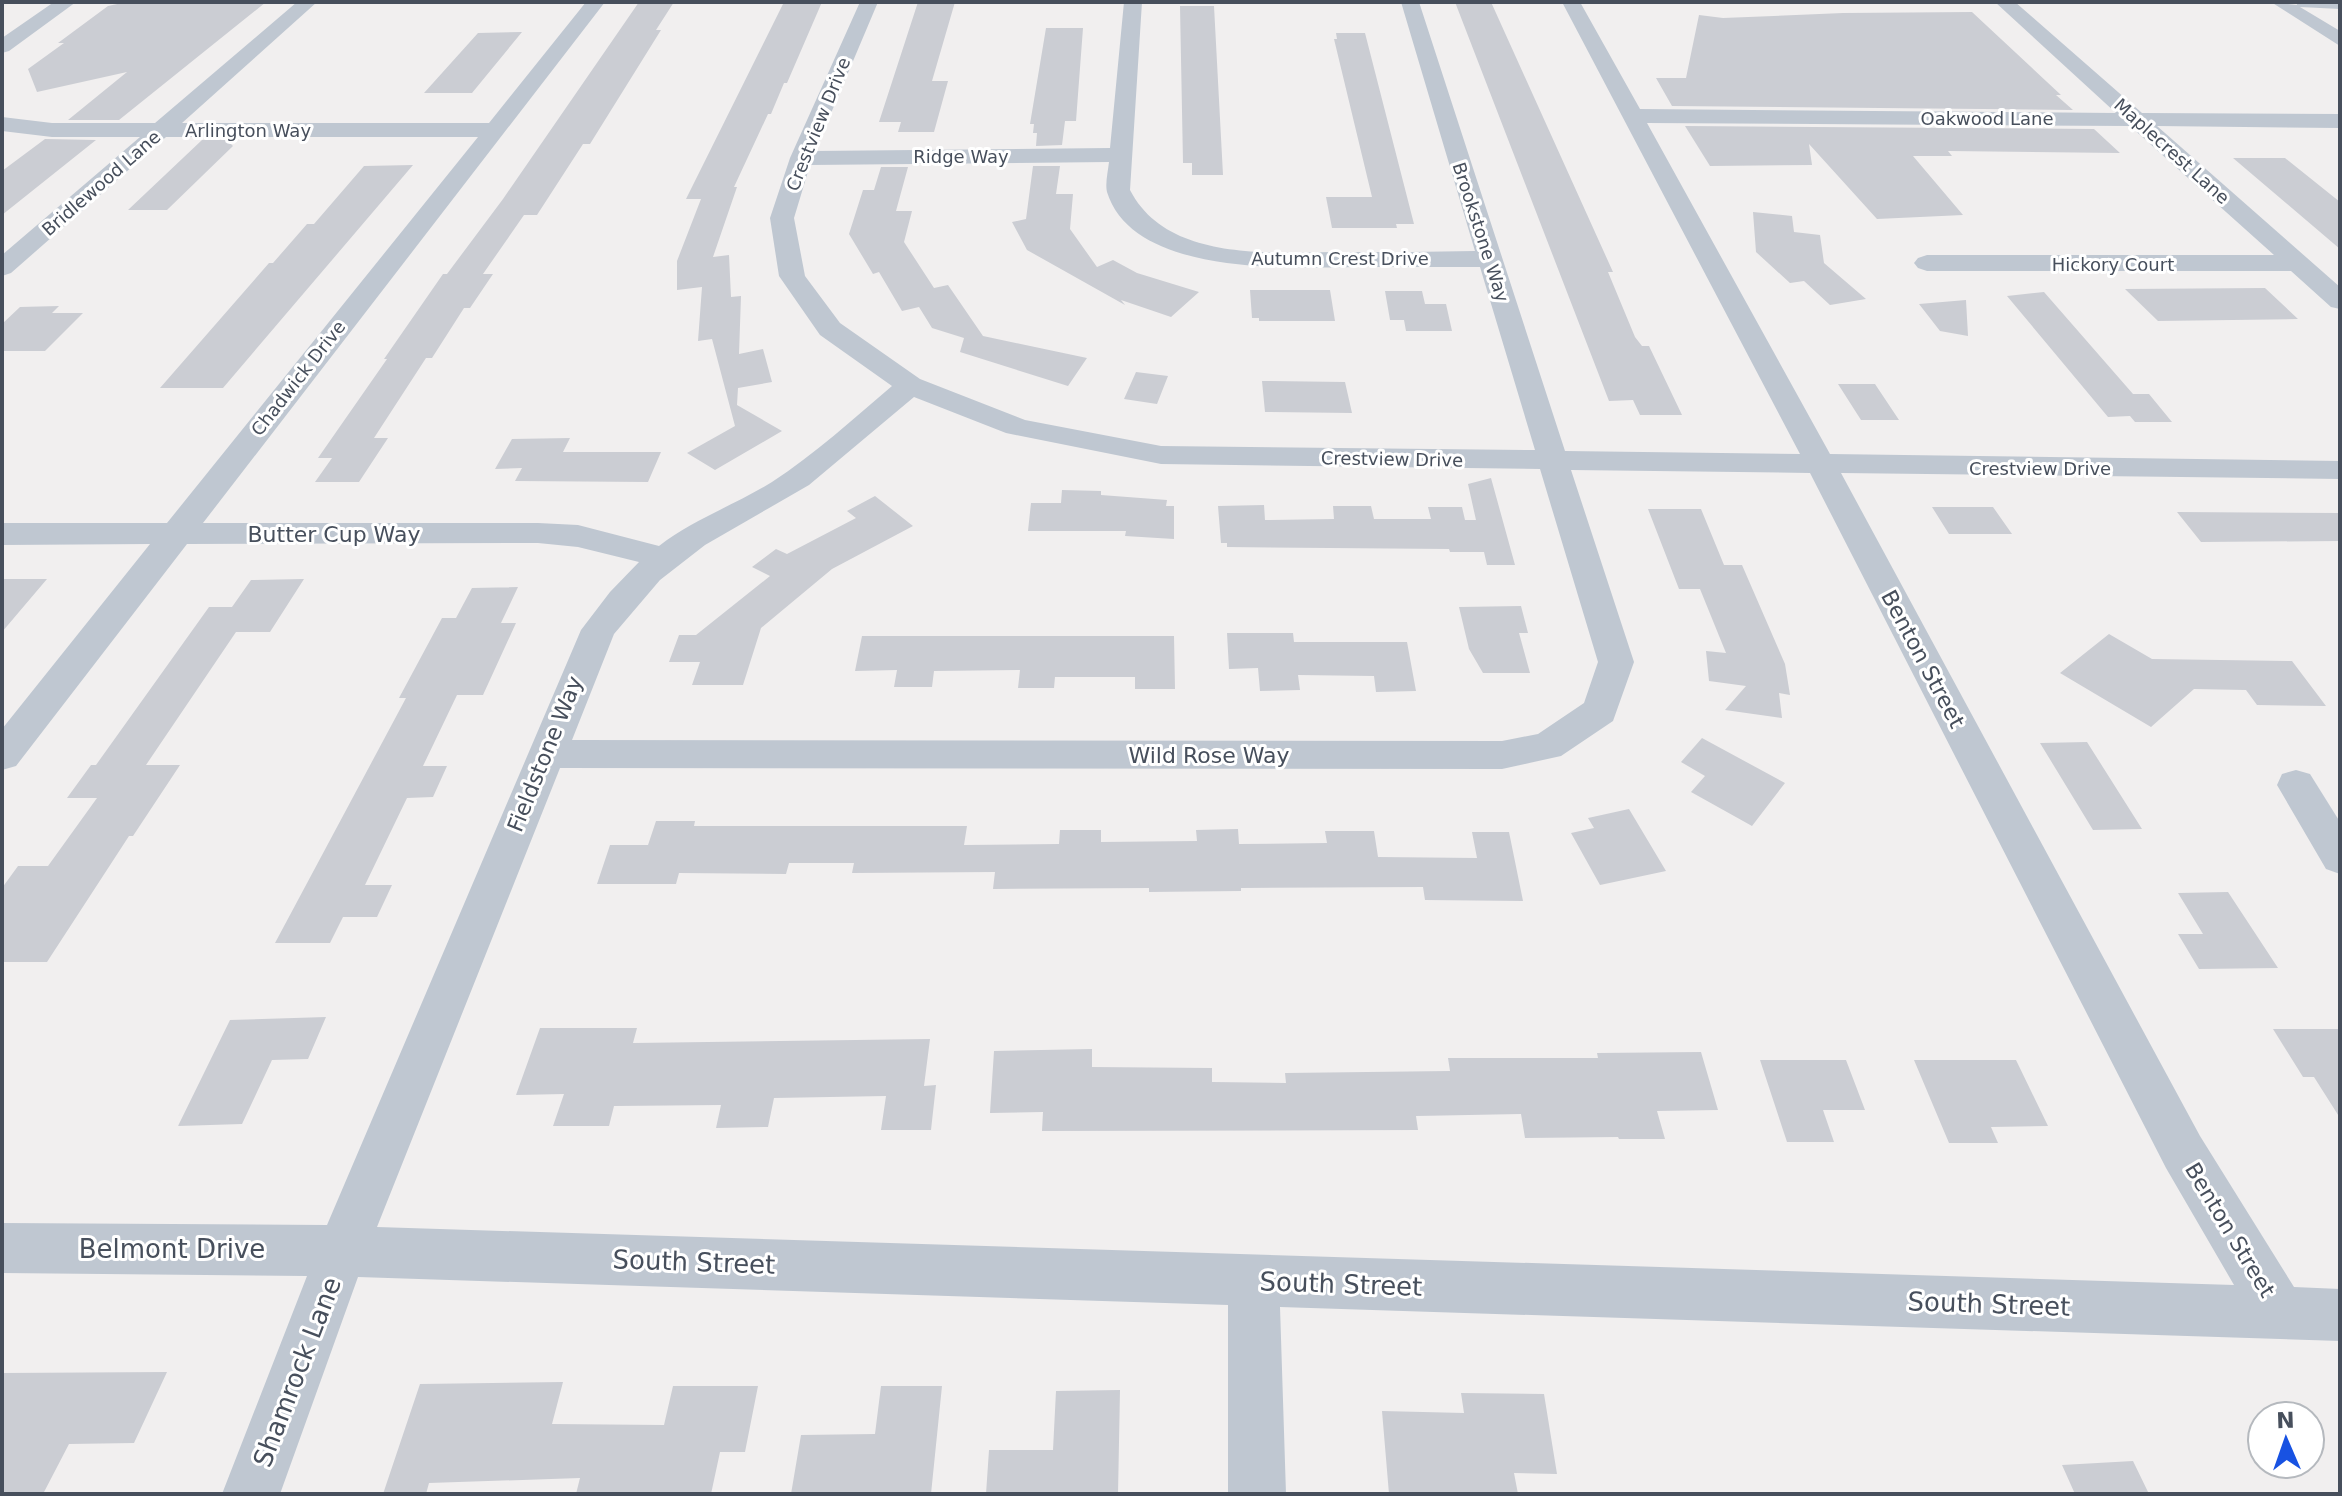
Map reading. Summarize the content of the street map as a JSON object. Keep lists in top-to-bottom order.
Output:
{
  "streets": {
    "street": [
      "Oakwood Lane",
      "Crestview Drive",
      "Arlington Way",
      "Maplecrest Lane",
      "Ridge Way",
      "Bridlewood Lane",
      "Brookstone Way",
      "Autumn Crest Drive",
      "Hickory Court",
      "Chadwick Drive",
      "Butter Cup Way",
      "Benton Street",
      "Fieldstone Way",
      "Wild Rose Way",
      "Belmont Drive",
      "South Street",
      "Shamrock Lane"
    ]
  },
  "crossings": [
    ["Oakwood Lane", "Maplecrest Lane"],
    ["Oakwood Lane", "Benton Street"],
    ["Crestview Drive", "Ridge Way"],
    ["Crestview Drive", "Brookstone Way"],
    ["Crestview Drive", "Benton Street"],
    ["Crestview Drive", "Fieldstone Way"],
    ["Crestview Drive", "Wild Rose Way"],
    ["Arlington Way", "Bridlewood Lane"],
    ["Arlington Way", "Chadwick Drive"],
    ["Maplecrest Lane", "Hickory Court"],
    ["Ridge Way", "Autumn Crest Drive"],
    ["Brookstone Way", "Autumn Crest Drive"],
    ["Brookstone Way", "Wild Rose Way"],
    ["Chadwick Drive", "Butter Cup Way"],
    ["Butter Cup Way", "Fieldstone Way"],
    ["Benton Street", "South Street"],
    ["Fieldstone Way", "Wild Rose Way"],
    ["Fieldstone Way", "Belmont Drive"],
    ["Fieldstone Way", "South Street"],
    ["Fieldstone Way", "Shamrock Lane"],
    ["Belmont Drive", "South Street"],
    ["Belmont Drive", "Shamrock Lane"],
    ["South Street", "Shamrock Lane"]
  ],
  "north": "top"
}
